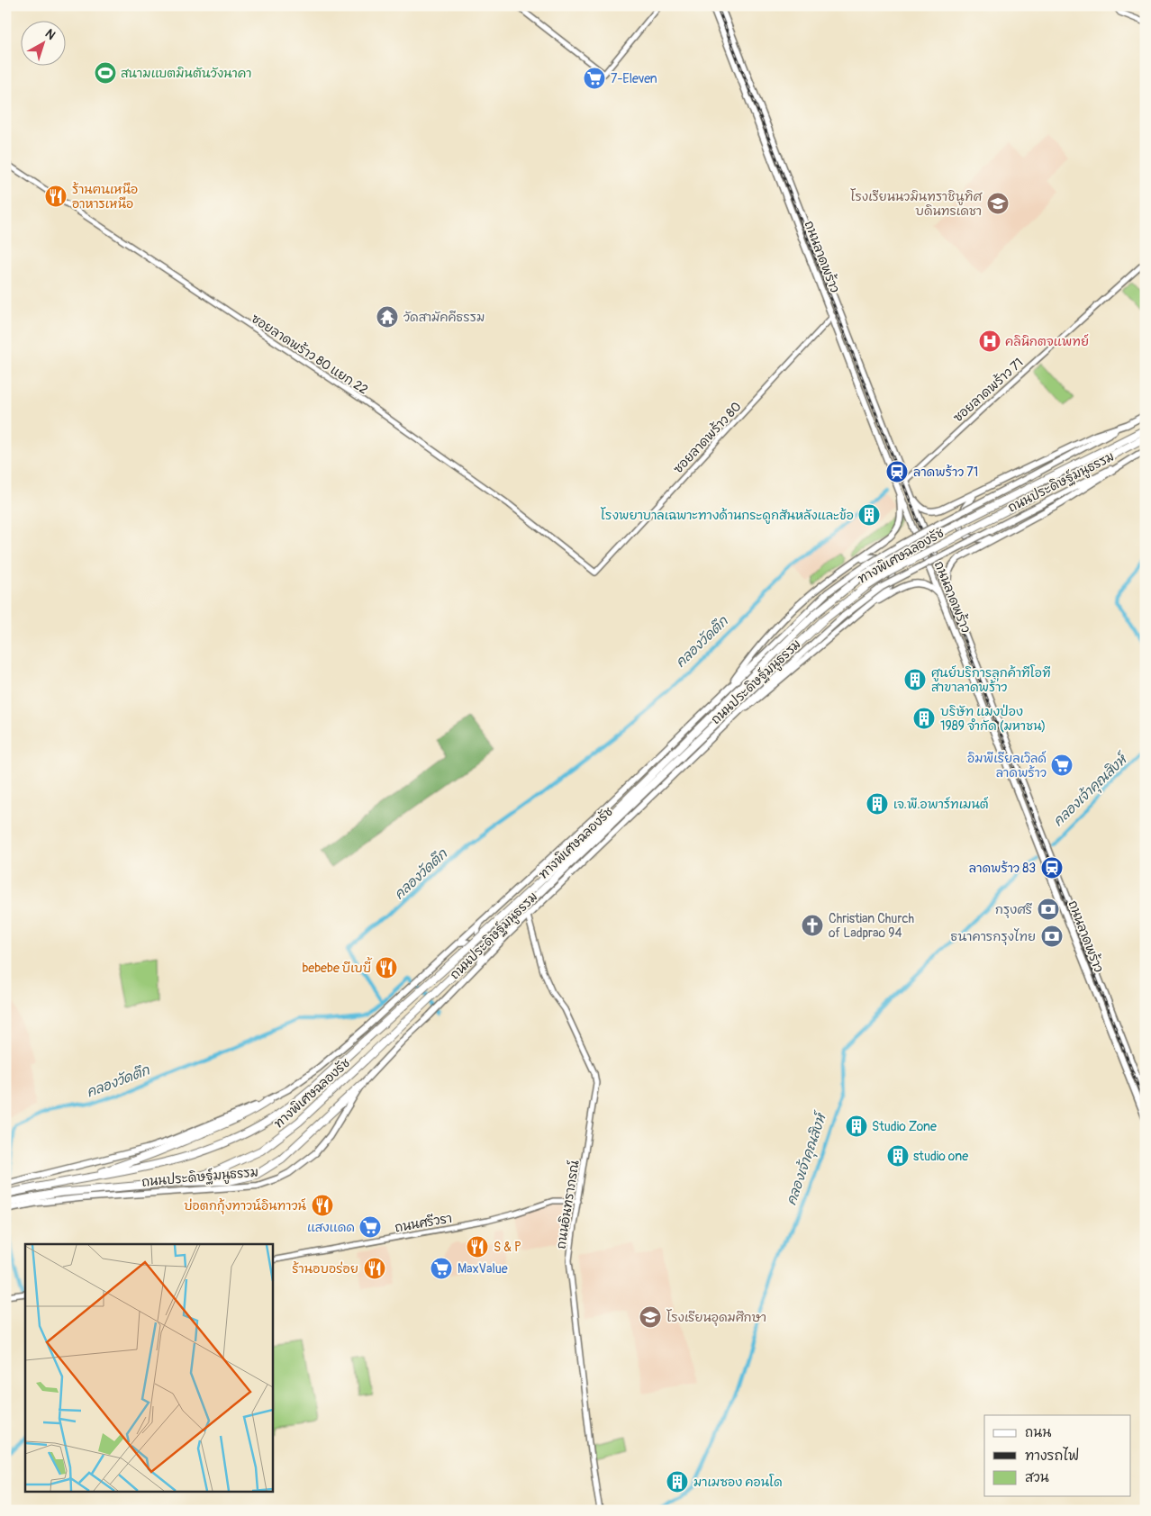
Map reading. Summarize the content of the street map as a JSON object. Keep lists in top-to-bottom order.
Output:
{
  "streets": {
    "highway": ["ทางพิเศษฉลองรัช"],
    "main road": ["ถนนลาดพร้าว", "ถนนประดิษฐ์มนูธรรม"],
    "street": [
      "ซอยลาดพร้าว 80 แยก 22",
      "ซอยลาดพร้าว 71",
      "ซอยลาดพร้าว 80",
      "ถนนอินทราภรณ์",
      "ถนนศรีวรา"
    ]
  },
  "crossings": [
    ["ถนนลาดพร้าว", "ซอยลาดพร้าว 71"],
    ["ถนนลาดพร้าว", "ซอยลาดพร้าว 80"],
    ["ซอยลาดพร้าว 80 แยก 22", "ซอยลาดพร้าว 80"],
    ["ถนนประดิษฐ์มนูธรรม", "ถนนอินทราภรณ์"],
    ["ถนนอินทราภรณ์", "ถนนศรีวรา"]
  ],
  "water": ["คลองวัดตึก", "คลองเจ้าคุณสิงห์"],
  "places": {
    "sports": ["สนามแบตมินตันวังนาคา"],
    "supermarket": [
      "7-Eleven",
      "อิมพีเรียลเวิลด์ ลาดพร้าว",
      "แสงแดด",
      "MaxValue"
    ],
    "restaurant": [
      "ร้านฅนเหนือ อาหารเหนือ",
      "bebebe บีเบบี้",
      "บ่อตกกุ้งทาวน์อินทาวน์",
      "S & P",
      "ร้านอบอร่อย"
    ],
    "school or university": ["โรงเรียนนวมินทราชินูทิศ บดินทรเดชา", "โรงเรียนอุดมศึกษา"],
    "temple": ["วัดสามัคคีธรรม"],
    "hospital": ["คลินิกตจแพทย์"],
    "station": ["ลาดพร้าว 71", "ลาดพร้าว 83"],
    "building": [
      "โรงพยาบาลเฉพาะทางด้านกระดูกสันหลังและข้อ",
      "ศูนย์บริการลูกค้าทีโอที สาขาลาดพร้าว",
      "บริษัท แมงป่อง 1989 จำกัด (มหาชน)",
      "เจ.พี.อพาร์ทเมนต์",
      "Studio Zone",
      "studio one",
      "มาเมซอง คอนโด"
    ],
    "bank": ["กรุงศรี", "ธนาคารกรุงไทย"],
    "church": ["Christian Church of Ladprao 94"]
  },
  "legend": ["ถนน", "ทางรถไฟ", "สวน"],
  "north": "top right"
}
